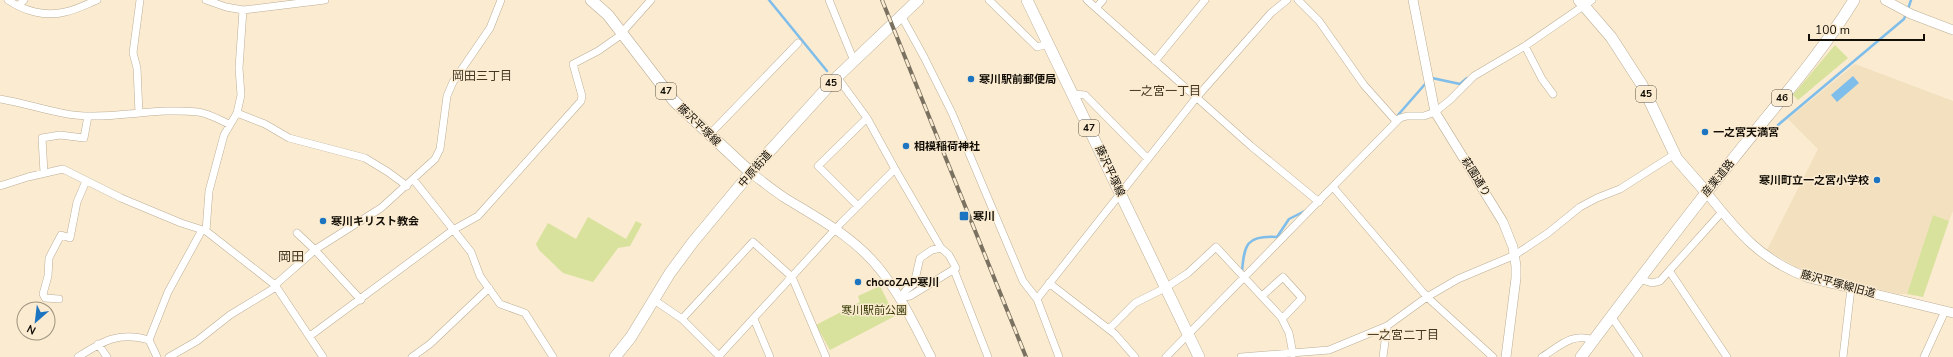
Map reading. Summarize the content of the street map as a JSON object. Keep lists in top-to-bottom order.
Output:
{
  "streets": {
    "main road": [
      "45",
      "47",
      "46",
      "藤沢平塚線",
      "中原街道",
      "産業道路"
    ],
    "street": ["萩園通り", "藤沢平塚線旧道"]
  },
  "crossings": [
    ["45", "産業道路"],
    ["45", "藤沢平塚線旧道"],
    ["47", "藤沢平塚線"],
    ["藤沢平塚線", "中原街道"],
    ["産業道路", "藤沢平塚線旧道"]
  ],
  "districts": [
    "岡田三丁目",
    "一之宮一丁目",
    "岡田",
    "一之宮二丁目"
  ],
  "parks": ["寒川駅前公園"],
  "places": {
    "other": [
      "寒川駅前郵便局",
      "一之宮天満宮",
      "相模稲荷神社",
      "寒川町立一之宮小学校",
      "寒川キリスト教会",
      "chocoZAP寒川"
    ],
    "transit": ["寒川"]
  },
  "scale_bar": "100 m",
  "north": "bottom left"
}
